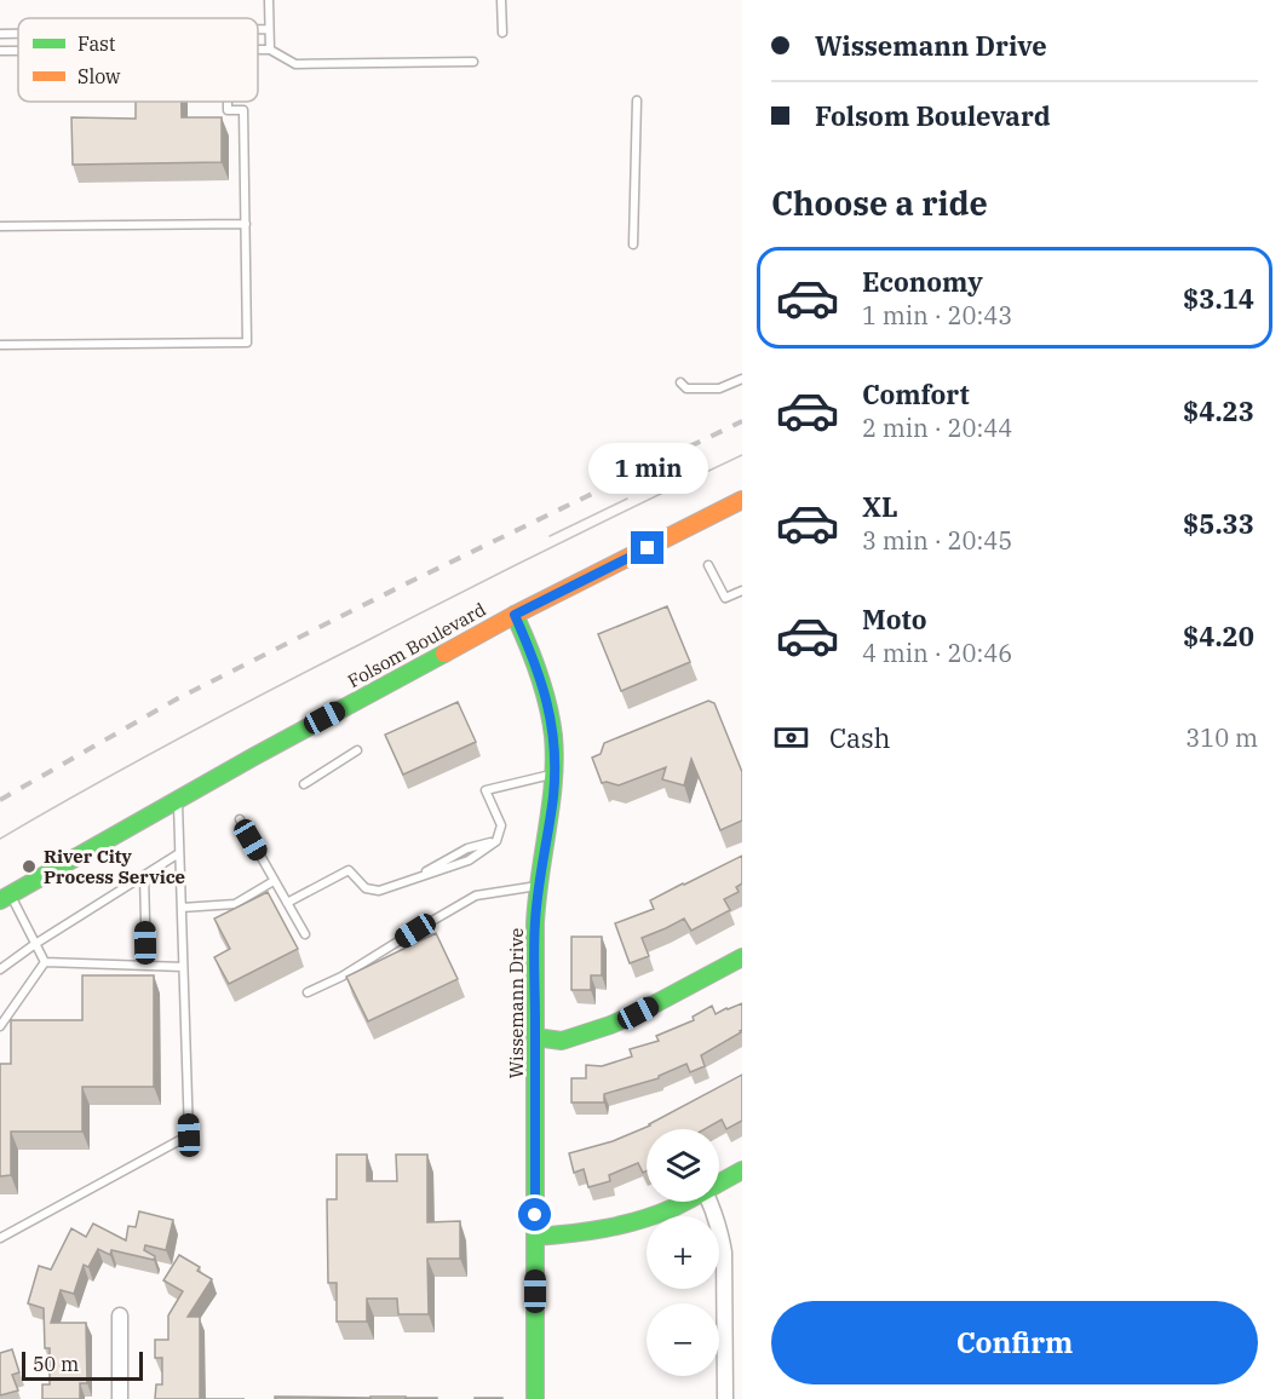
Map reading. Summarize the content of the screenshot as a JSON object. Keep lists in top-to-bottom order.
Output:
{
  "streets": {
    "street": ["Folsom Boulevard", "Wissemann Drive"]
  },
  "crossings": [
    ["Folsom Boulevard", "Wissemann Drive"]
  ],
  "places": ["River City Process Service"],
  "legend": ["Fast", "Slow"],
  "scale_bar": "50 m",
  "page": {
    "banner": ["Wissemann Drive", "Folsom Boulevard"],
    "heading": "Choose a ride",
    "list": [
      {
        "name": "Economy",
        "note": "1 min · 20:43",
        "value": "$3.14"
      },
      {
        "name": "Comfort",
        "note": "2 min · 20:44",
        "value": "$4.23"
      },
      {
        "name": "XL",
        "note": "3 min · 20:45",
        "value": "$5.33"
      },
      {
        "name": "Moto",
        "note": "4 min · 20:46",
        "value": "$4.20"
      }
    ],
    "bubble": "1 min",
    "pay": ["Cash", "310 m"],
    "map_buttons": ["+", "−"],
    "buttons": "Confirm",
    "scale": "50 m"
  }
}
